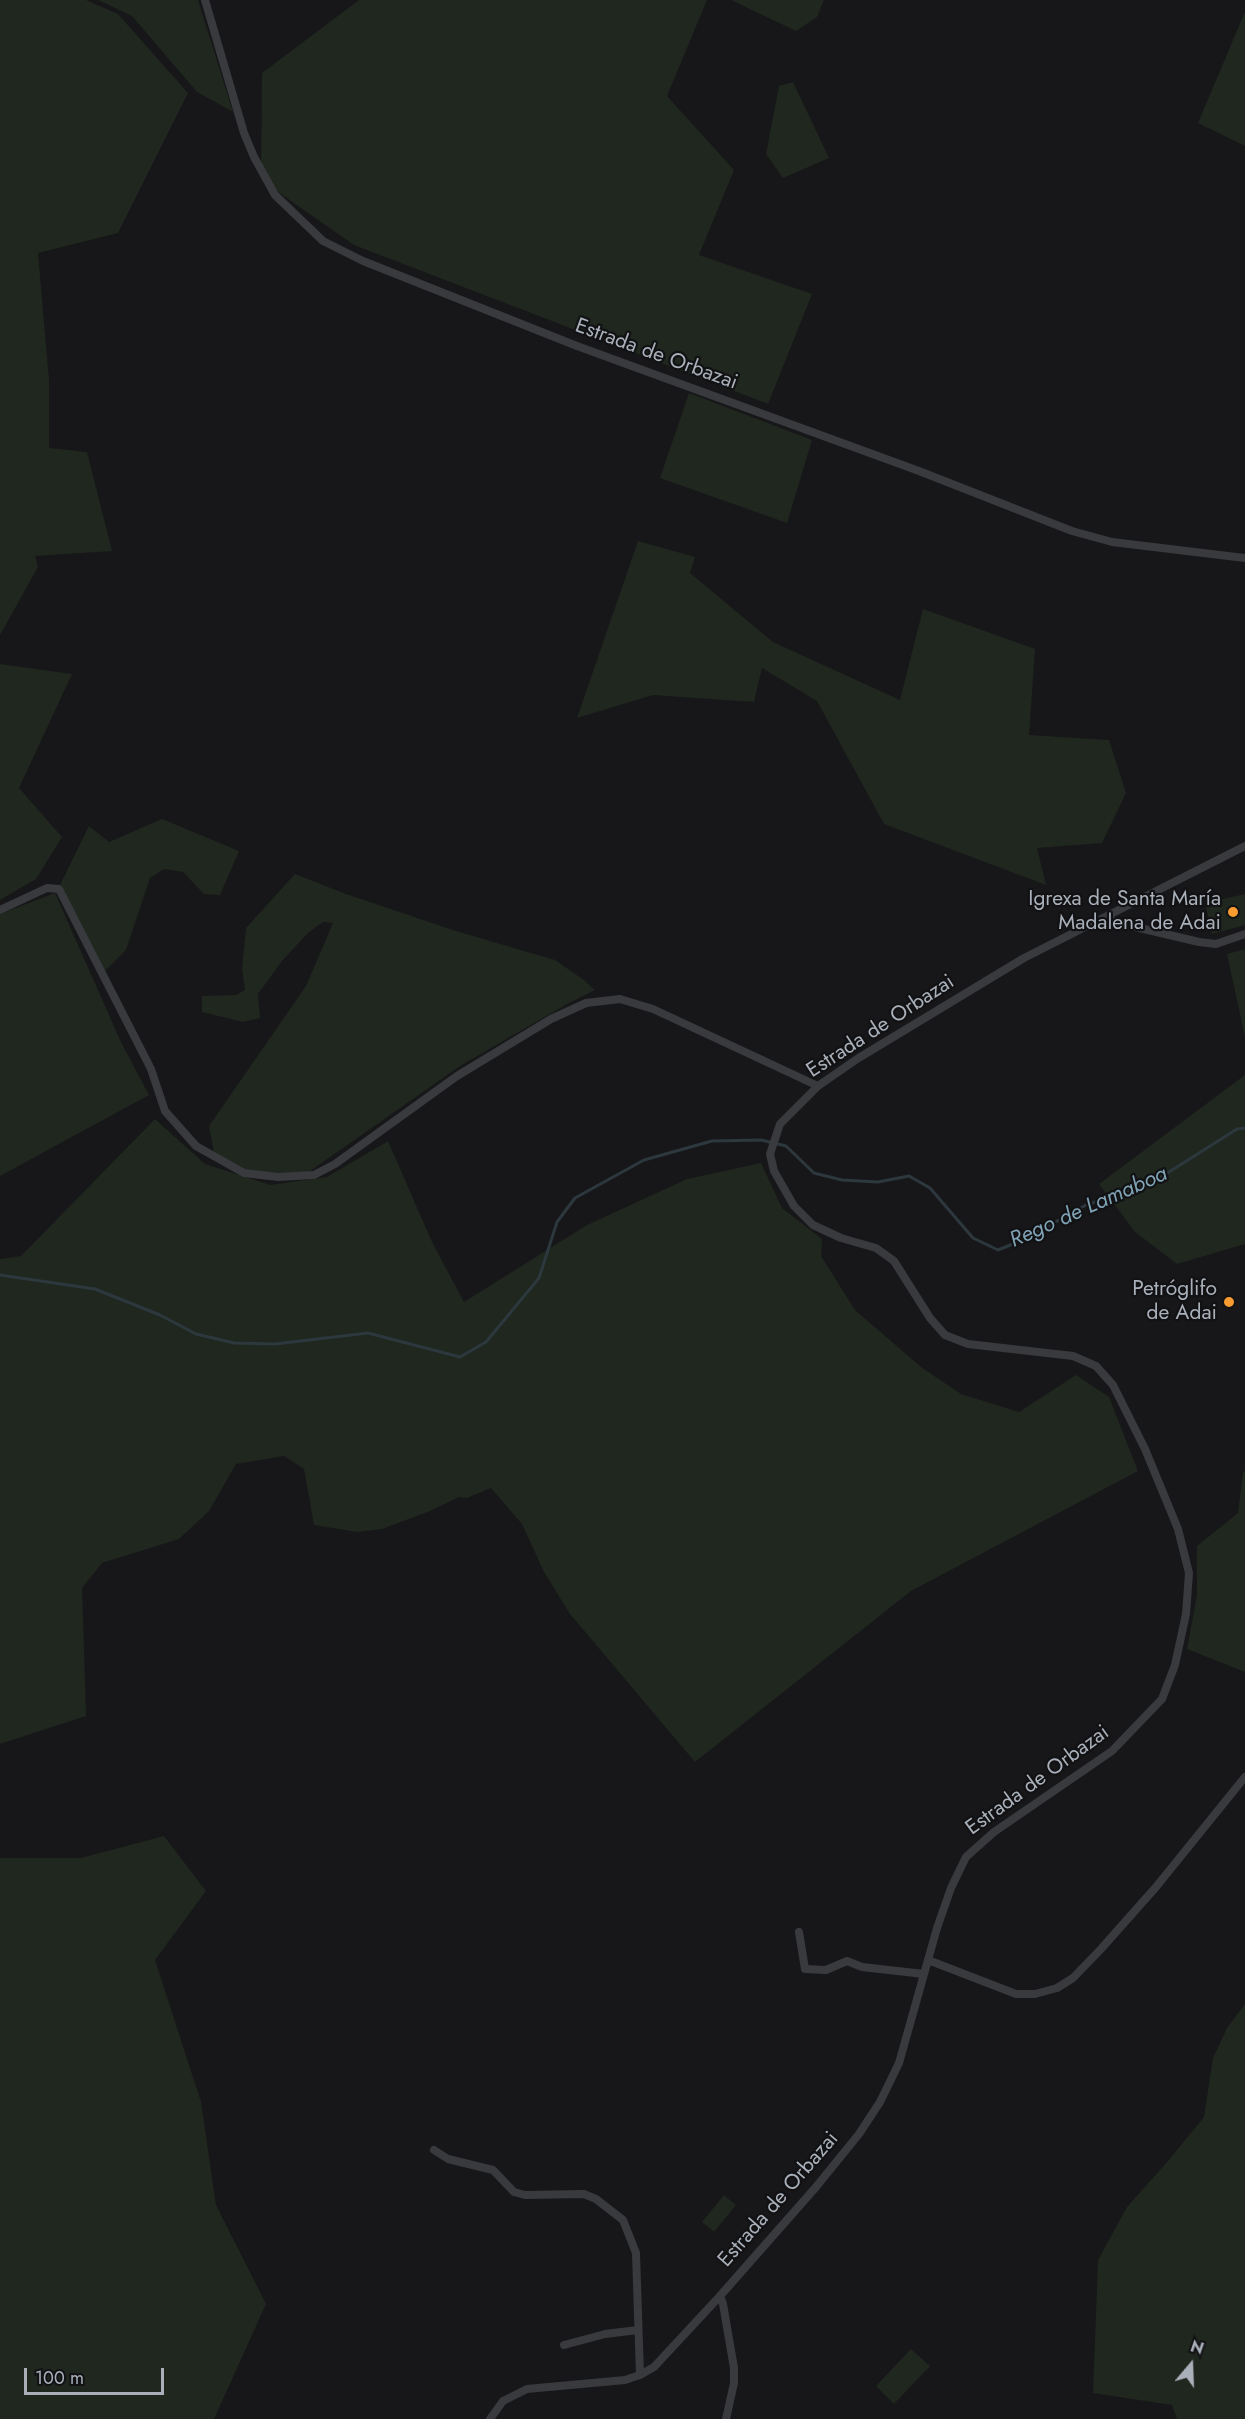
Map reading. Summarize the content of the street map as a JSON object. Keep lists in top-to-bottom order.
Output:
{
  "streets": {
    "street": ["Estrada de Orbazai"]
  },
  "water": ["Rego de Lamaboa"],
  "places": ["Igrexa de Santa María Madalena de Adai", "Petróglifo de Adai"],
  "scale_bar": "100 m",
  "north": "top"
}
